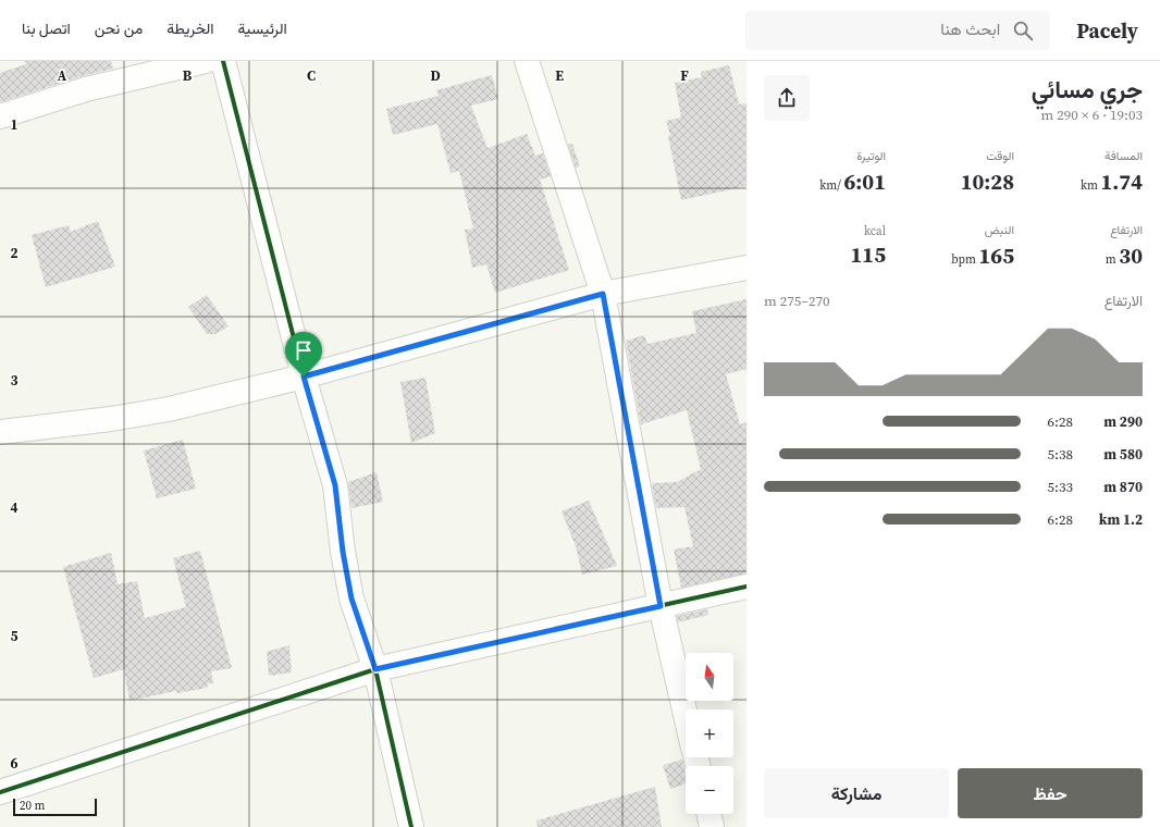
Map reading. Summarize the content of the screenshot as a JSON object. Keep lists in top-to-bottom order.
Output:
{
  "scale_bar": "20 m",
  "north": "top",
  "page": {
    "header": "Pacely",
    "search": "ابحث هنا",
    "nav": [
      "الرئيسية",
      "الخريطة",
      "من نحن",
      "اتصل بنا"
    ],
    "heading": ["جري مسائي", "19:03 · 6 × 290 m"],
    "stats": [
      ["المسافة", "1.74 km"],
      ["الوقت", "10:28"],
      ["الوتيرة", "6:01 /km"],
      ["الارتفاع", "30 m"],
      ["النبض", "165 bpm"],
      ["kcal", "115"]
    ],
    "chart": ["الارتفاع", "270–275 m"],
    "list": [
      {
        "name": "290 m",
        "note": "6:28"
      },
      {
        "name": "580 m",
        "note": "5:38"
      },
      {
        "name": "870 m",
        "note": "5:33"
      },
      {
        "name": "1.2 km",
        "note": "6:28"
      }
    ],
    "map_buttons": ["+", "−"],
    "buttons": ["حفظ", "مشاركة"],
    "scale": "20 m"
  },
  "grid": {
    "columns": [
      "A",
      "B",
      "C",
      "D",
      "E",
      "F"
    ],
    "rows": [
      "1",
      "2",
      "3",
      "4",
      "5",
      "6"
    ]
  }
}
